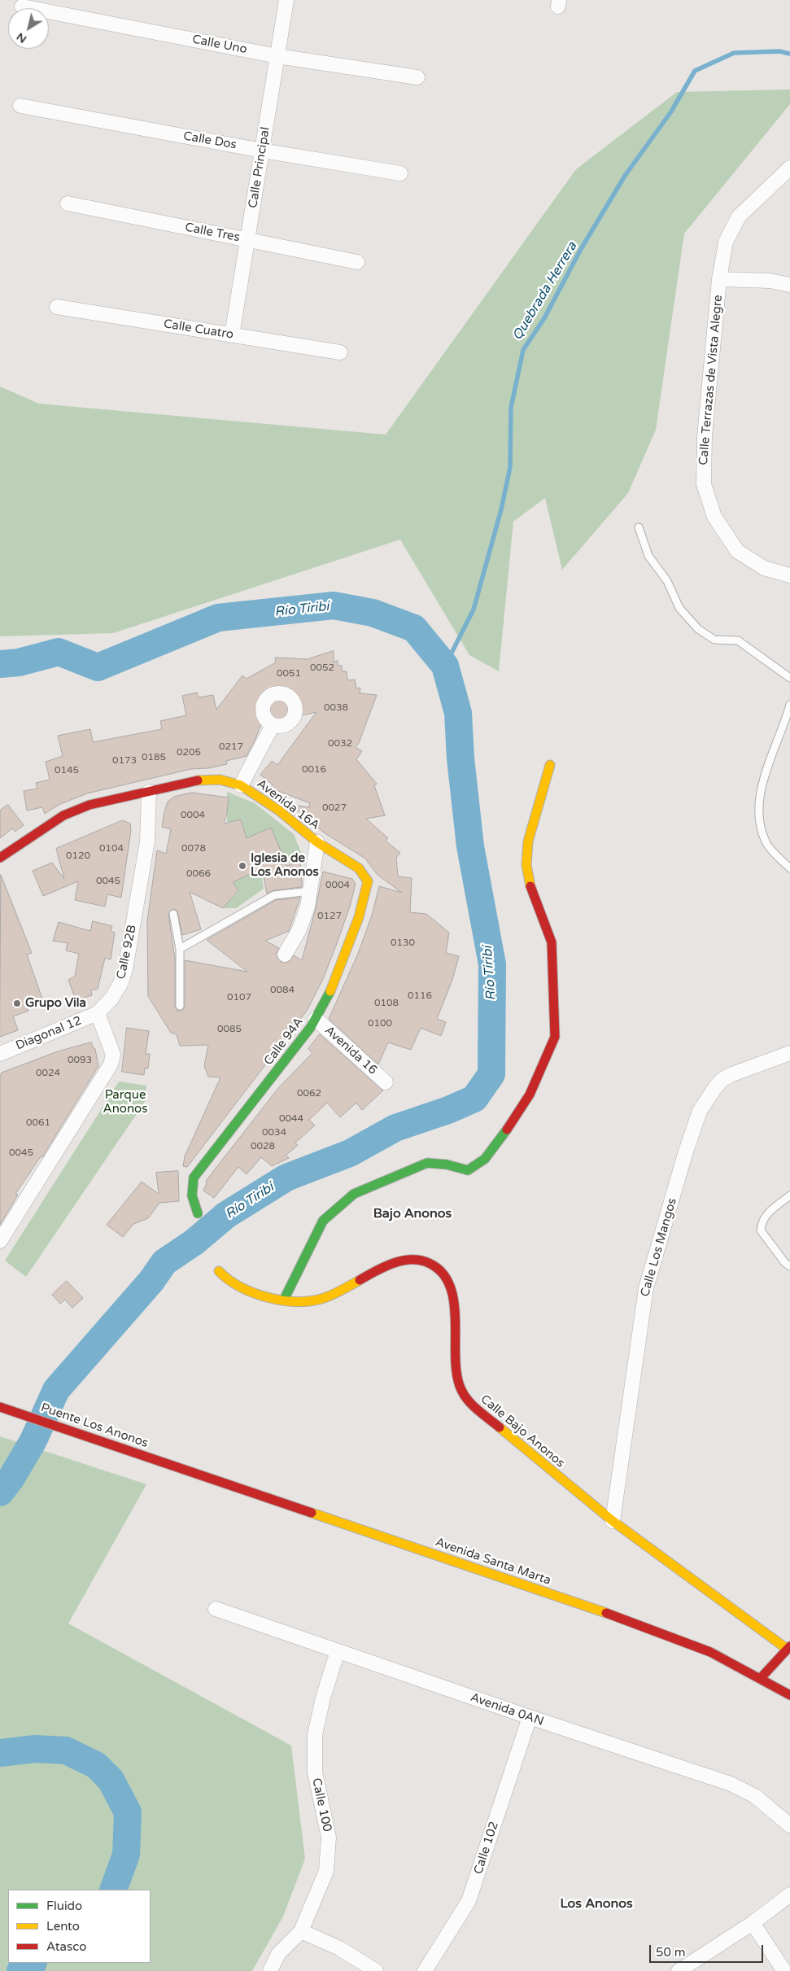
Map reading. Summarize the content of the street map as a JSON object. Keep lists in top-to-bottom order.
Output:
{
  "streets": {
    "street": [
      "Calle Uno",
      "Calle Dos",
      "Calle Principal",
      "Calle Tres",
      "Calle Cuatro",
      "Calle Terrazas de Vista Alegre",
      "Avenida 16A",
      "Calle 92B",
      "Diagonal 12",
      "Calle 94A",
      "Avenida 16",
      "Calle Los Mangos",
      "Puente Los Anonos",
      "Calle Bajo Anonos",
      "Avenida Santa Marta",
      "Avenida 0AN",
      "Calle 100",
      "Calle 102"
    ]
  },
  "crossings": [
    ["Calle Uno", "Calle Principal"],
    ["Calle Dos", "Calle Principal"],
    ["Calle Principal", "Calle Tres"],
    ["Calle Principal", "Calle Cuatro"],
    ["Avenida 16A", "Calle 92B"],
    ["Avenida 16A", "Calle 94A"],
    ["Calle 92B", "Diagonal 12"],
    ["Calle 94A", "Avenida 16"],
    ["Calle Los Mangos", "Calle Bajo Anonos"],
    ["Puente Los Anonos", "Avenida Santa Marta"],
    ["Avenida 0AN", "Calle 100"],
    ["Avenida 0AN", "Calle 102"]
  ],
  "districts": ["Bajo Anonos", "Los Anonos"],
  "water": ["Quebrada Herrera", "Río Tiribí"],
  "parks": ["Parque Anonos"],
  "places": ["Iglesia de Los Anonos", "Grupo Vila"],
  "house_numbers": [
    "0052",
    "0051",
    "0038",
    "0032",
    "0217",
    "0205",
    "0185",
    "0173",
    "0016",
    "0145",
    "0027",
    "0004",
    "0104",
    "0078",
    "0120",
    "0066",
    "0045",
    "0004",
    "0127",
    "0130",
    "0084",
    "0116",
    "0107",
    "0108",
    "0100",
    "0085",
    "0093",
    "0024",
    "0062",
    "0044",
    "0061",
    "0034",
    "0028",
    "0045"
  ],
  "legend": ["Fluido", "Lento", "Atasco"],
  "scale_bar": "50 m",
  "north": "bottom left"
}
